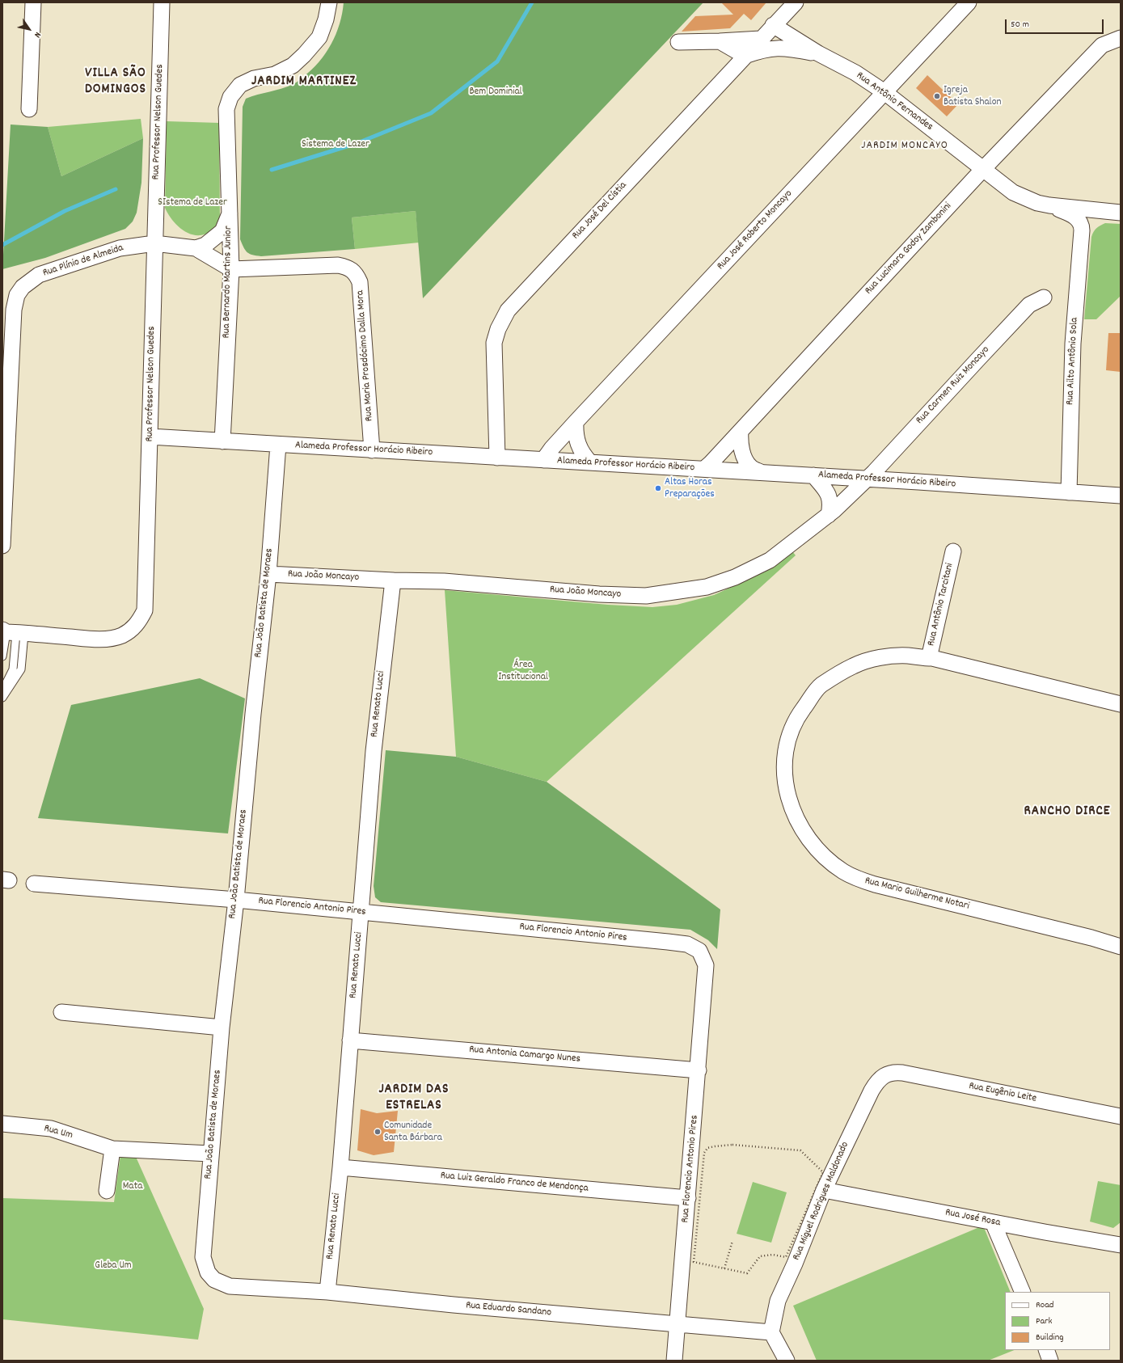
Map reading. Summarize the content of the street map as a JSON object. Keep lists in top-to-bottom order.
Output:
{
  "streets": {
    "street": [
      "Rua Antônio Fernandes",
      "Rua Professor Nelson Guedes",
      "Rua José Del Cístia",
      "Rua José Roberto Moncayo",
      "Rua Lucimara Godoy Zambonini",
      "Rua Plínio de Almeida",
      "Rua Bernardo Martins Junior",
      "Rua Maria Prosdócimo Dalla Mora",
      "Rua Ailto Antônio Sola",
      "Rua Carmen Ruiz Moncayo",
      "Alameda Professor Horácio Ribeiro",
      "Rua João Moncayo",
      "Rua João Batista de Moraes",
      "Rua Antônio Tarcitani",
      "Rua Renato Lucci",
      "Rua Mario Guilherme Notari",
      "Rua Florencio Antonio Pires",
      "Rua Antonia Camargo Nunes",
      "Rua Eugênio Leite",
      "Rua Um",
      "Rua Luiz Geraldo Franco de Mendonça",
      "Rua Miguel Rodrigues Maldonado",
      "Rua José Rosa",
      "Rua Eduardo Sandano"
    ]
  },
  "crossings": [
    ["Rua Antônio Fernandes", "Rua José Del Cístia"],
    ["Rua Antônio Fernandes", "Rua José Roberto Moncayo"],
    ["Rua Antônio Fernandes", "Rua Lucimara Godoy Zambonini"],
    ["Rua Antônio Fernandes", "Rua Ailto Antônio Sola"],
    ["Rua Professor Nelson Guedes", "Rua Plínio de Almeida"],
    ["Rua Professor Nelson Guedes", "Alameda Professor Horácio Ribeiro"],
    ["Rua José Del Cístia", "Alameda Professor Horácio Ribeiro"],
    ["Rua José Roberto Moncayo", "Alameda Professor Horácio Ribeiro"],
    ["Rua Lucimara Godoy Zambonini", "Alameda Professor Horácio Ribeiro"],
    ["Rua Plínio de Almeida", "Rua Bernardo Martins Junior"],
    ["Rua Plínio de Almeida", "Rua Maria Prosdócimo Dalla Mora"],
    ["Rua Bernardo Martins Junior", "Rua Maria Prosdócimo Dalla Mora"],
    ["Rua Bernardo Martins Junior", "Alameda Professor Horácio Ribeiro"],
    ["Rua Maria Prosdócimo Dalla Mora", "Alameda Professor Horácio Ribeiro"],
    ["Rua Ailto Antônio Sola", "Alameda Professor Horácio Ribeiro"],
    ["Rua Carmen Ruiz Moncayo", "Alameda Professor Horácio Ribeiro"],
    ["Rua Carmen Ruiz Moncayo", "Rua João Moncayo"],
    ["Alameda Professor Horácio Ribeiro", "Rua João Moncayo"],
    ["Alameda Professor Horácio Ribeiro", "Rua João Batista de Moraes"],
    ["Rua João Moncayo", "Rua João Batista de Moraes"],
    ["Rua João Moncayo", "Rua Renato Lucci"],
    ["Rua João Batista de Moraes", "Rua Florencio Antonio Pires"],
    ["Rua João Batista de Moraes", "Rua Um"],
    ["Rua João Batista de Moraes", "Rua Eduardo Sandano"],
    ["Rua Antônio Tarcitani", "Rua Mario Guilherme Notari"],
    ["Rua Renato Lucci", "Rua Florencio Antonio Pires"],
    ["Rua Renato Lucci", "Rua Antonia Camargo Nunes"],
    ["Rua Renato Lucci", "Rua Luiz Geraldo Franco de Mendonça"],
    ["Rua Renato Lucci", "Rua Eduardo Sandano"],
    ["Rua Florencio Antonio Pires", "Rua Antonia Camargo Nunes"],
    ["Rua Florencio Antonio Pires", "Rua Luiz Geraldo Franco de Mendonça"],
    ["Rua Florencio Antonio Pires", "Rua Eduardo Sandano"],
    ["Rua Eugênio Leite", "Rua Miguel Rodrigues Maldonado"],
    ["Rua Miguel Rodrigues Maldonado", "Rua José Rosa"],
    ["Rua Miguel Rodrigues Maldonado", "Rua Eduardo Sandano"]
  ],
  "districts": [
    "VILLA SÃO DOMINGOS",
    "JARDIM MARTINEZ",
    "JARDIM MONCAYO",
    "RANCHO DIRCE",
    "JARDIM DAS ESTRELAS"
  ],
  "parks": [
    "Bem Dominial",
    "Sistema de Lazer",
    "SIstema de Lazer",
    "Área Institucional",
    "Mata",
    "Gleba Um"
  ],
  "places": ["Igreja Batista Shalon", "Altas Horas Preparações", "Comunidade Santa Bárbara"],
  "legend": ["Road", "Park", "Building"],
  "scale_bar": "50 m",
  "north": "bottom right"
}
